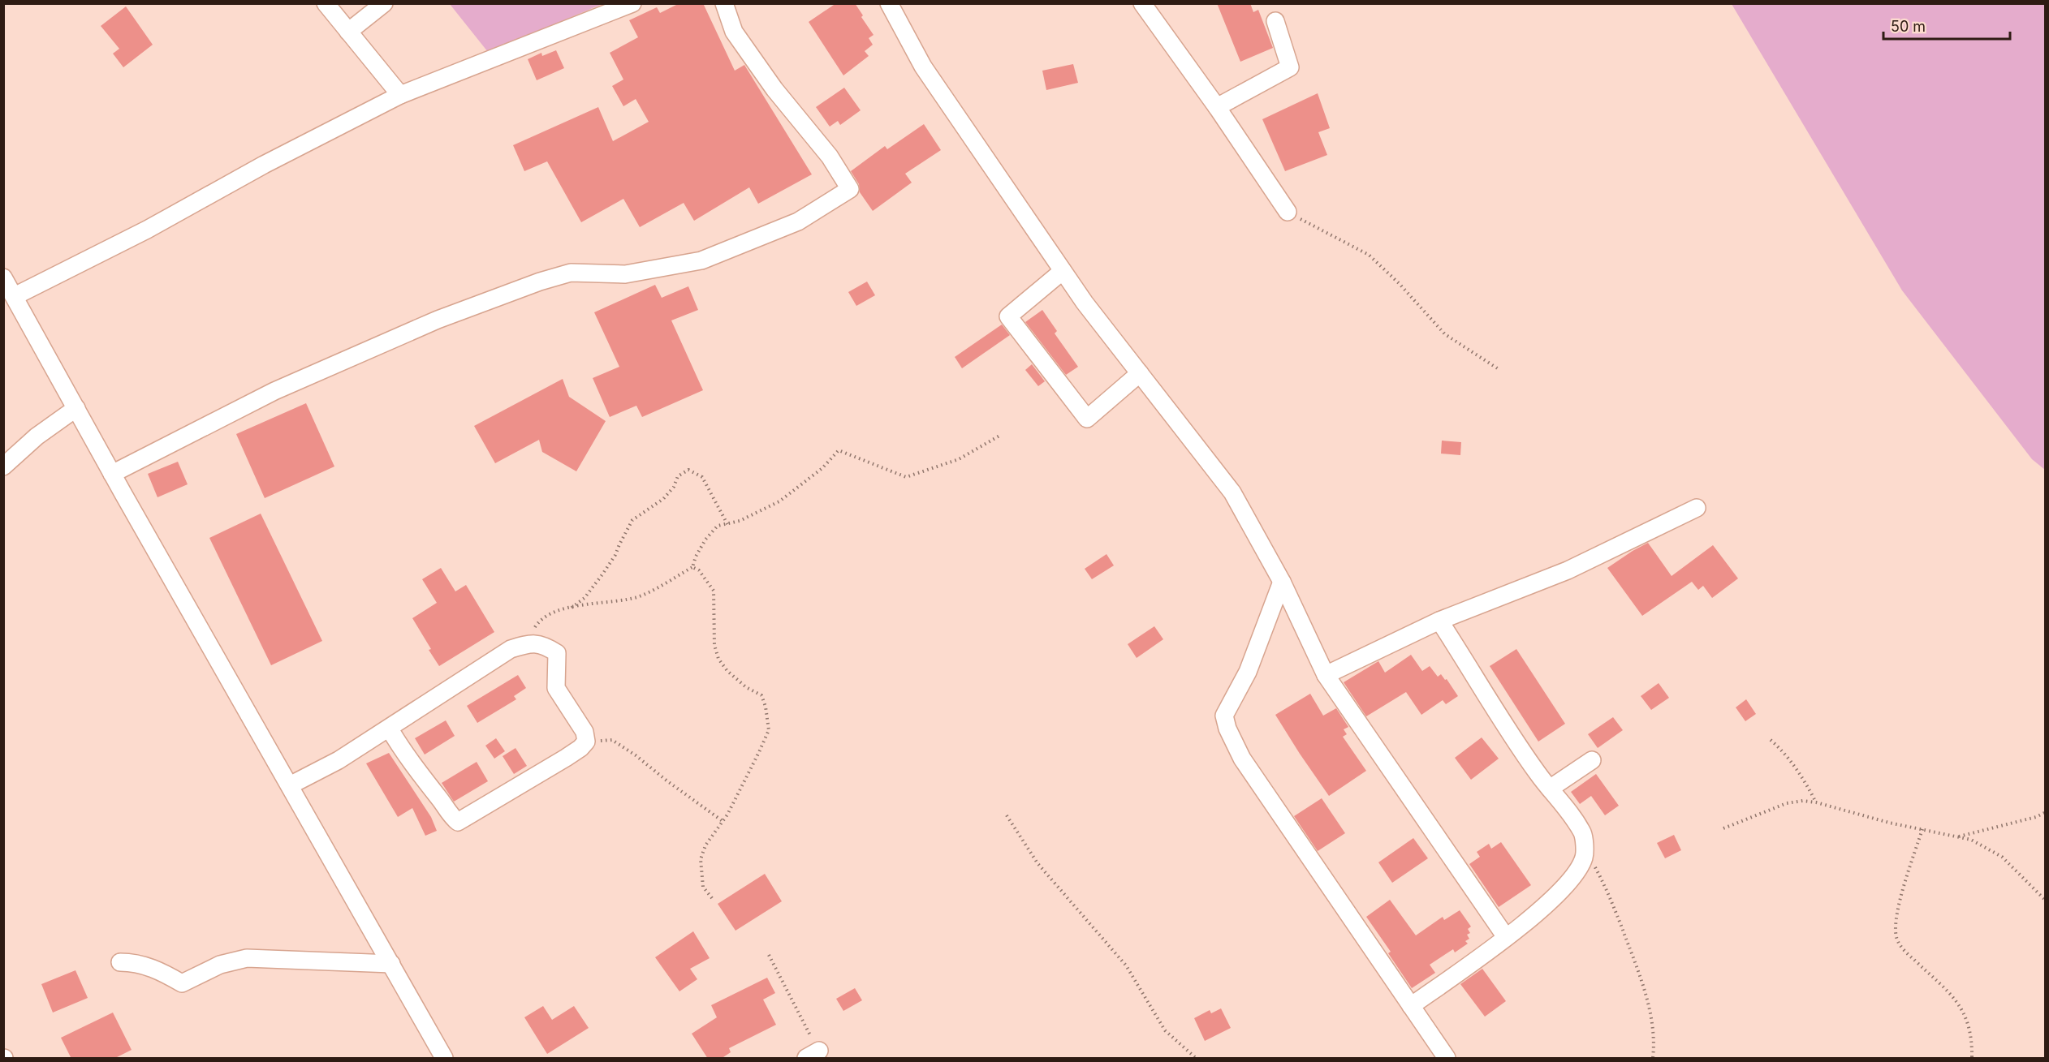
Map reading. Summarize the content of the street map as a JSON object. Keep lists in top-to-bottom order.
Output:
{
  "scale_bar": "50 m"
}
